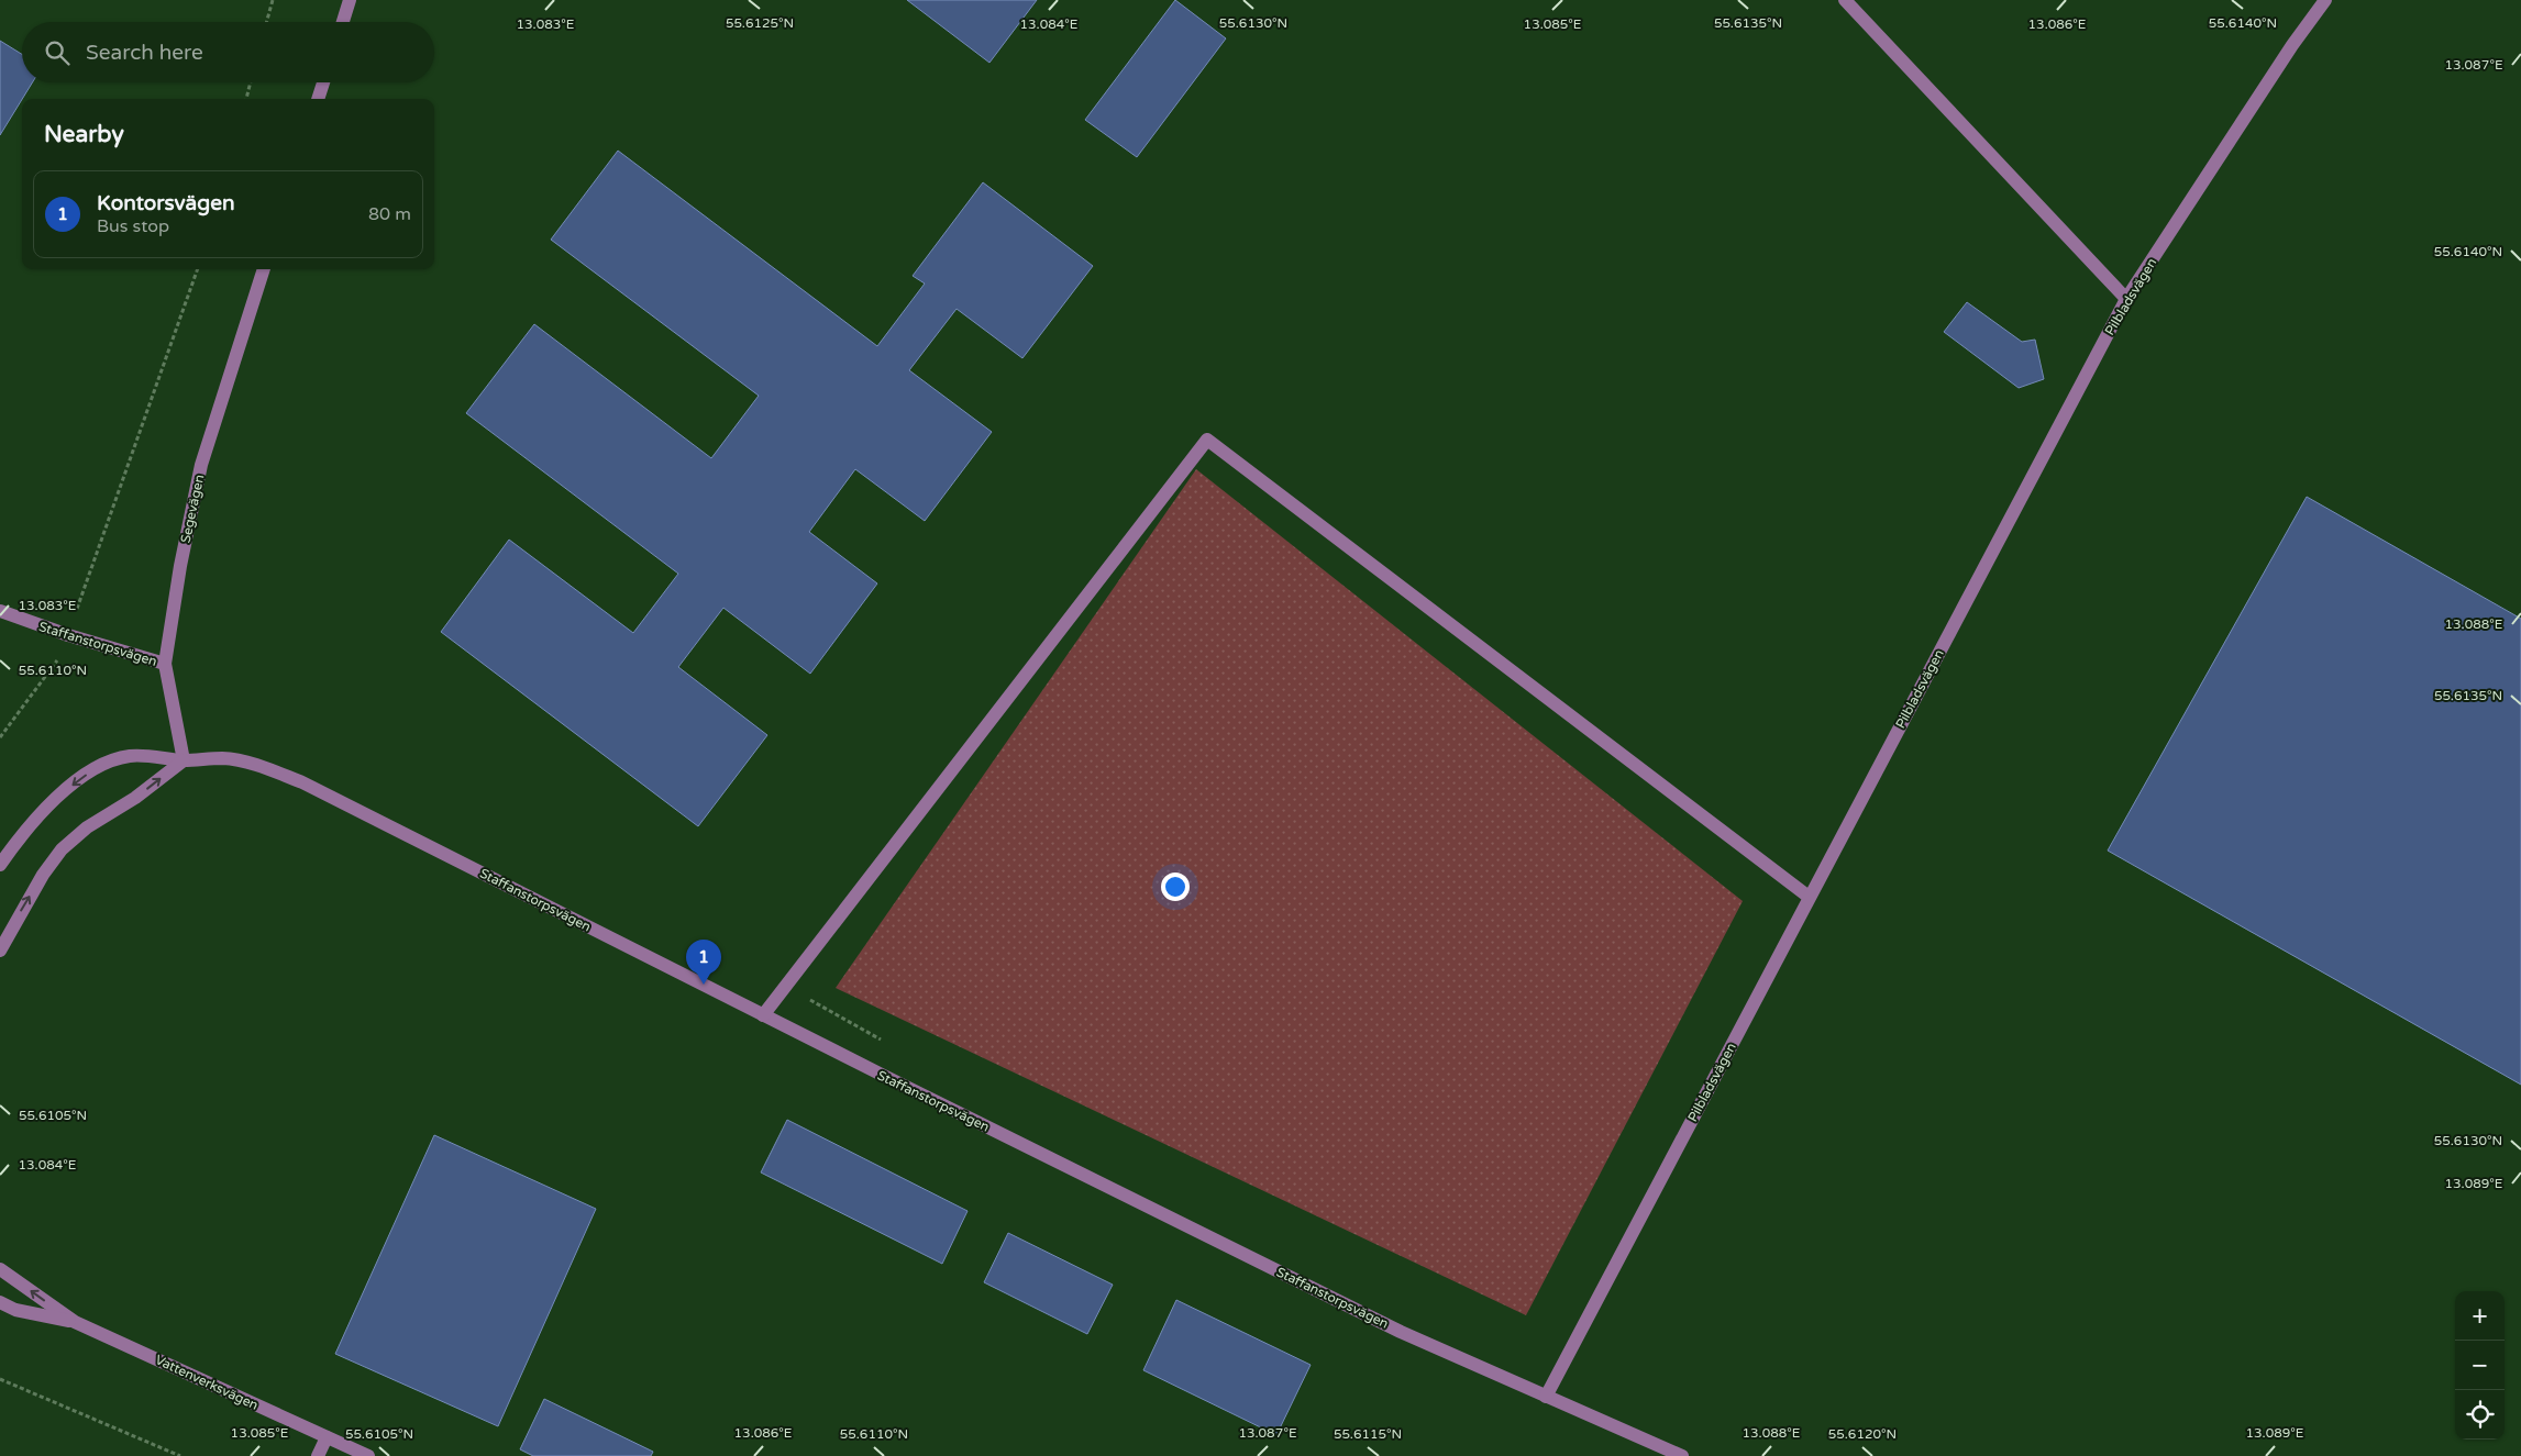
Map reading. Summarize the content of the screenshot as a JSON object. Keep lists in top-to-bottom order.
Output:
{
  "streets": {
    "street": [
      "Pilbladsvägen",
      "Segevägen",
      "Staffanstorpsvägen",
      "Vattenverksvägen"
    ]
  },
  "crossings": [
    ["Pilbladsvägen", "Staffanstorpsvägen"],
    ["Segevägen", "Staffanstorpsvägen"]
  ],
  "page": {
    "search": "Search here",
    "heading": "Nearby",
    "list": [
      {
        "mark": "1",
        "name": "Kontorsvägen",
        "note": "Bus stop",
        "value": "80 m"
      }
    ],
    "pins": "1",
    "map_buttons": ["+", "−"]
  },
  "coordinates": [
    "55.6130°N",
    "55.6140°N",
    "55.6125°N",
    "55.6135°N",
    "13.084°E",
    "13.085°E",
    "13.086°E",
    "13.083°E",
    "13.087°E",
    "13.088°E",
    "55.6110°N",
    "55.6105°N",
    "13.089°E",
    "55.6115°N",
    "55.6120°N"
  ]
}
